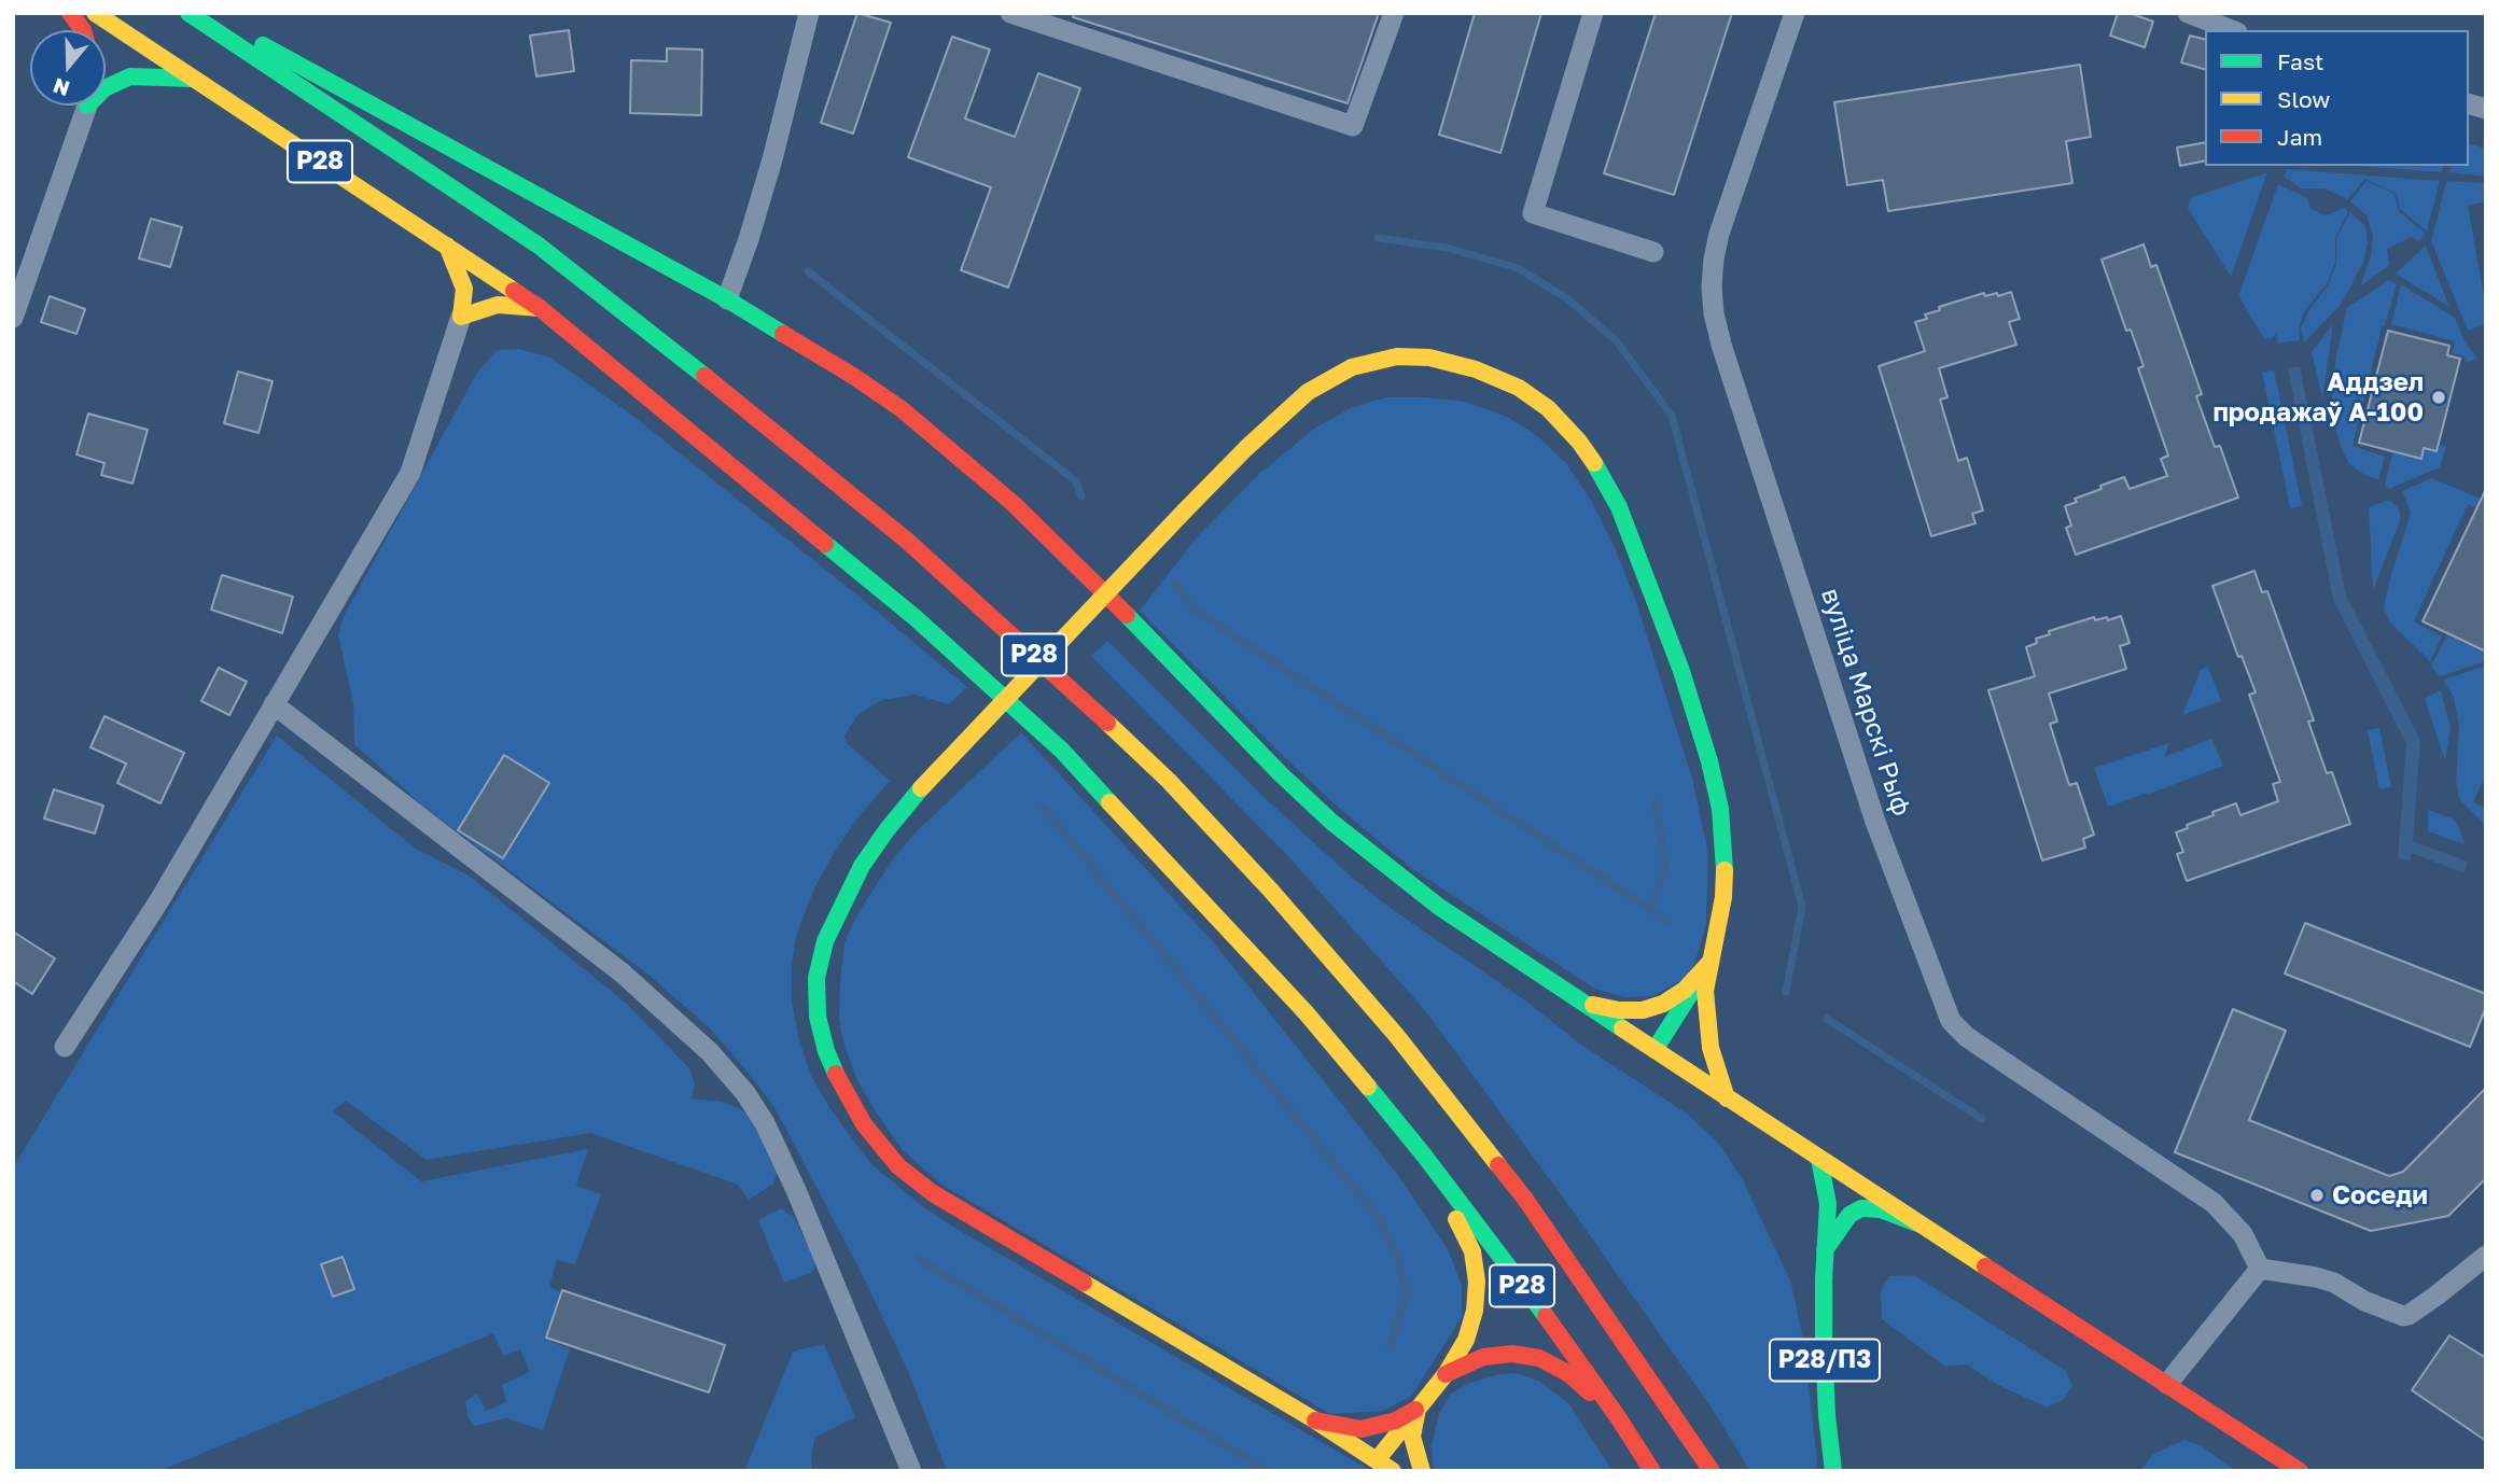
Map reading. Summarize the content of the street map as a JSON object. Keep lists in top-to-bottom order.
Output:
{
  "streets": {
    "main road": ["Р28", "Р28/П3"],
    "street": ["вуліца Марскі Рыф"]
  },
  "places": ["Аддзел продажаў А-100", "Соседи"],
  "legend": ["Fast", "Slow", "Jam"],
  "north": "bottom"
}
